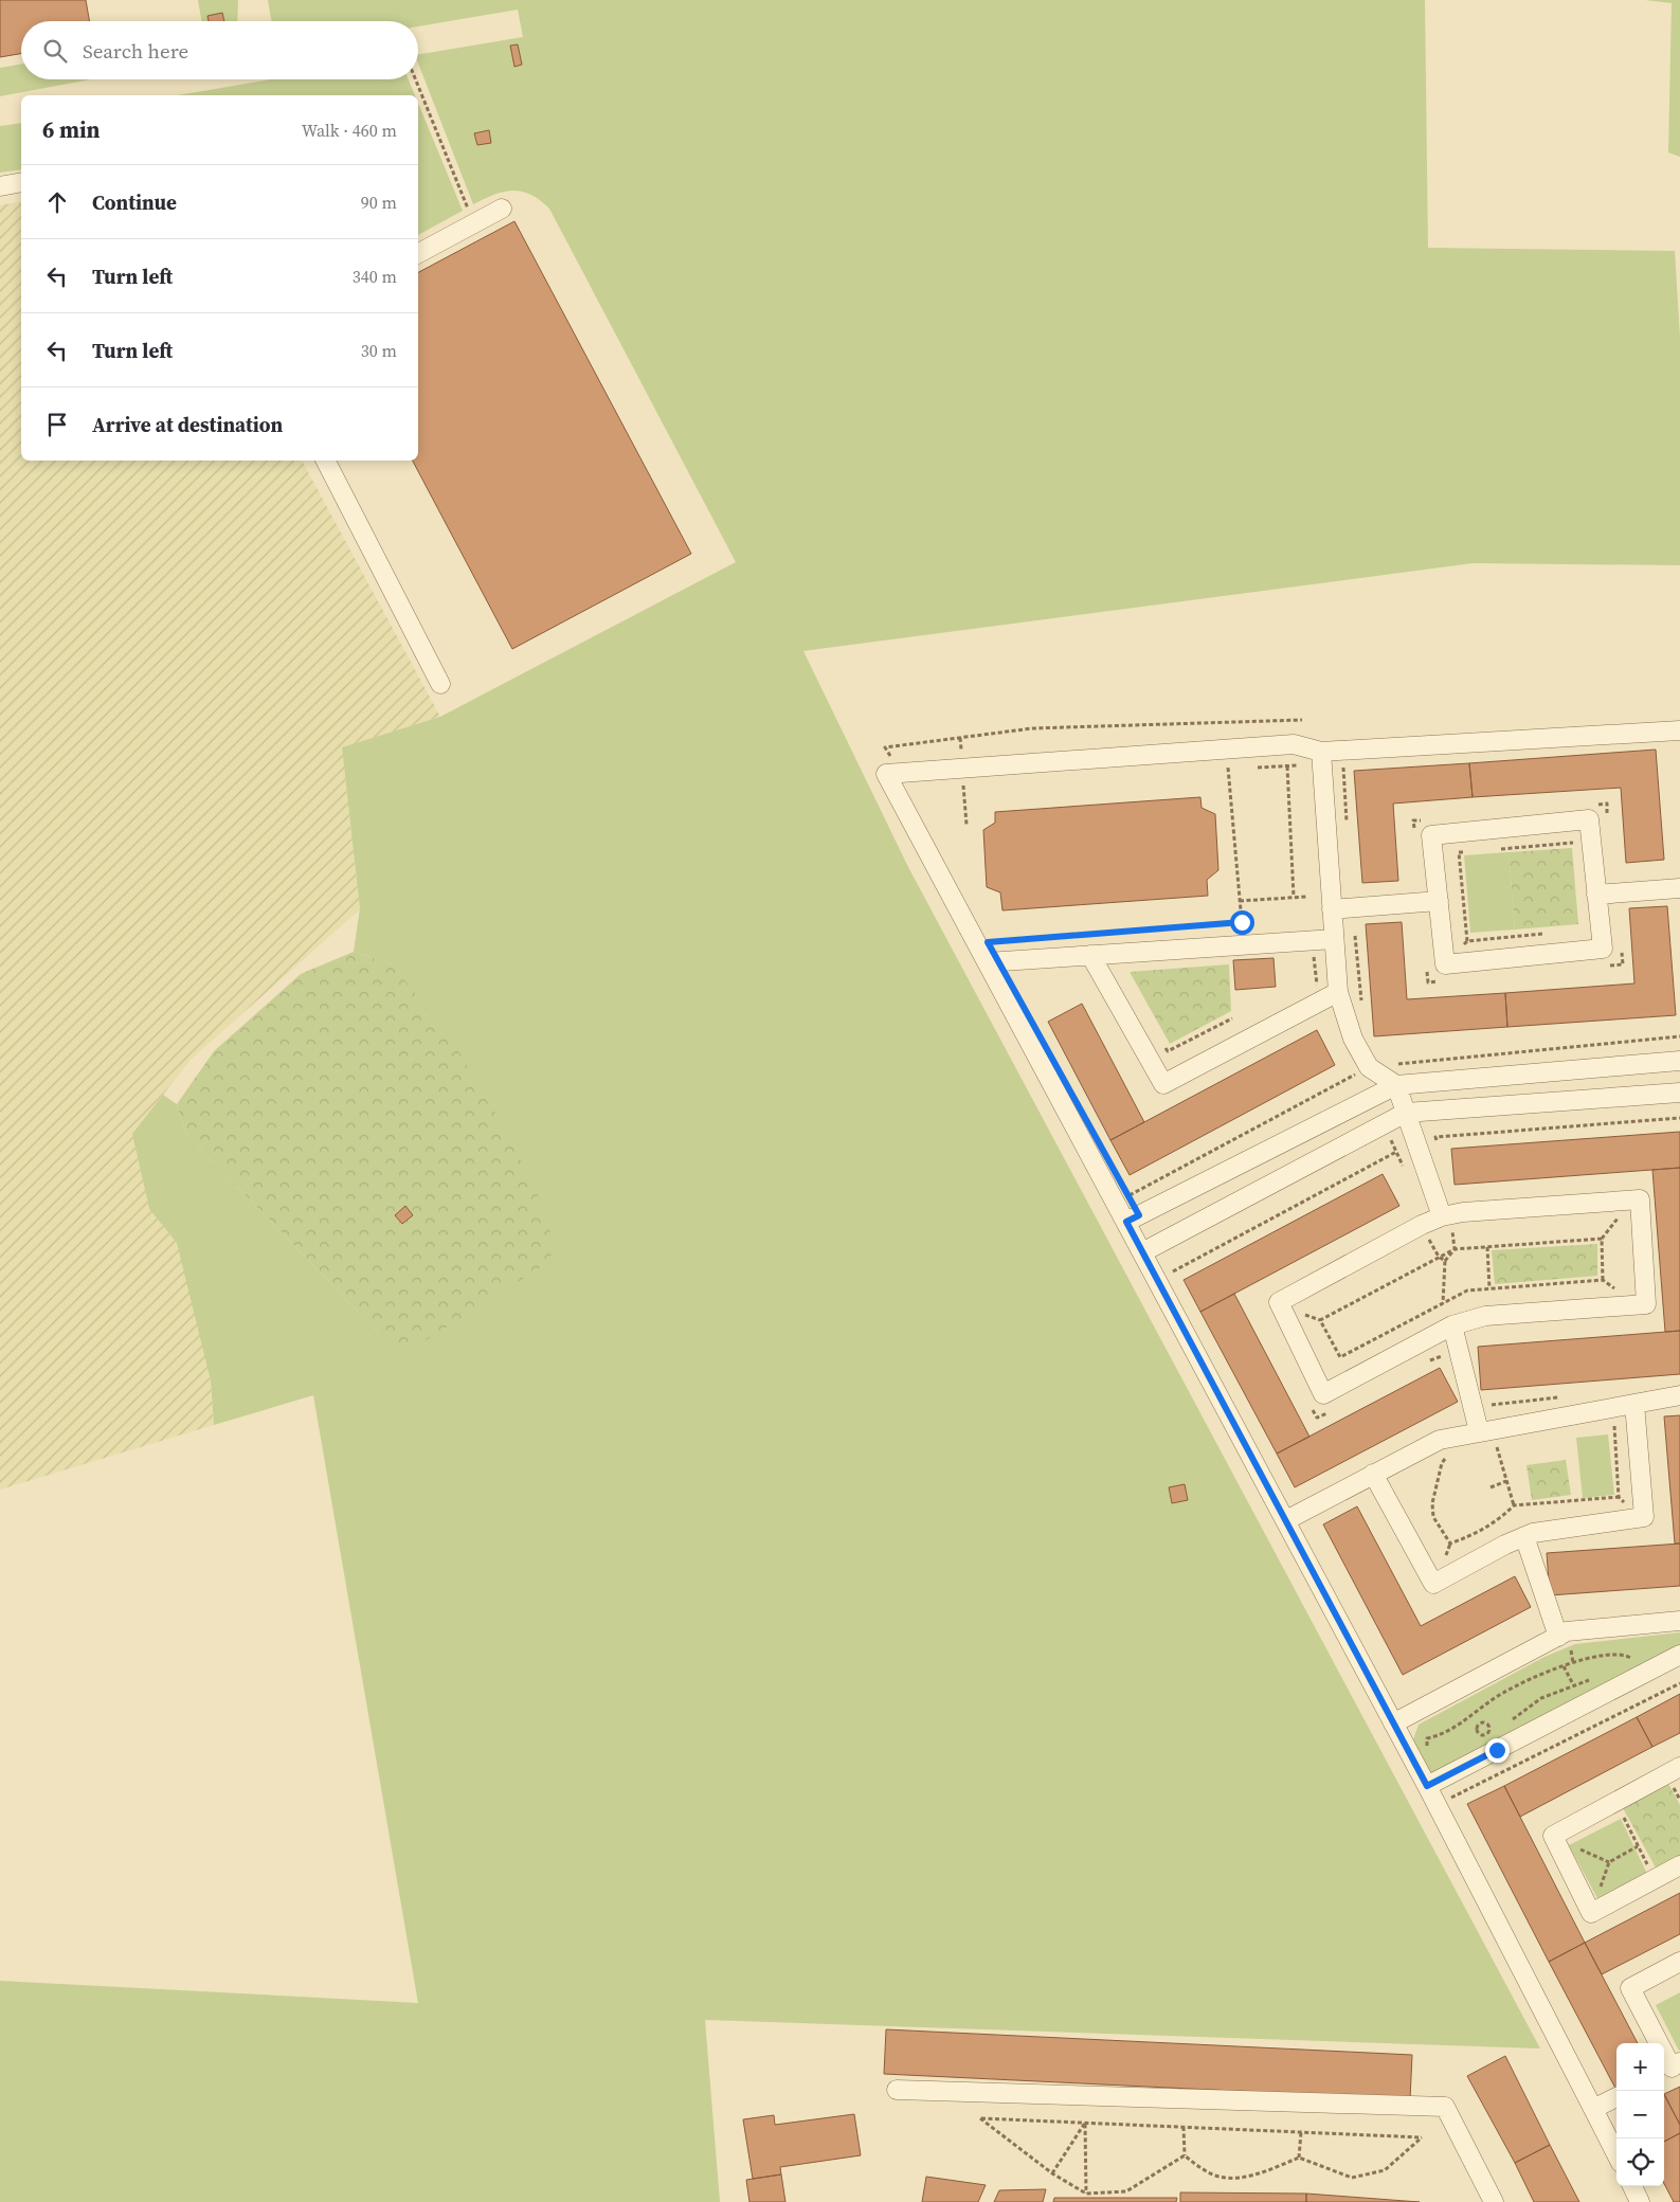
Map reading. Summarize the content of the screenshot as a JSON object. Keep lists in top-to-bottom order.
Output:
{
  "page": {
    "search": "Search here",
    "heading": ["6 min", "Walk · 460 m"],
    "list": [
      ["Continue", "90 m"],
      ["Turn left", "340 m"],
      ["Turn left", "30 m"],
      "Arrive at destination"
    ],
    "map_buttons": ["+", "−"]
  }
}
